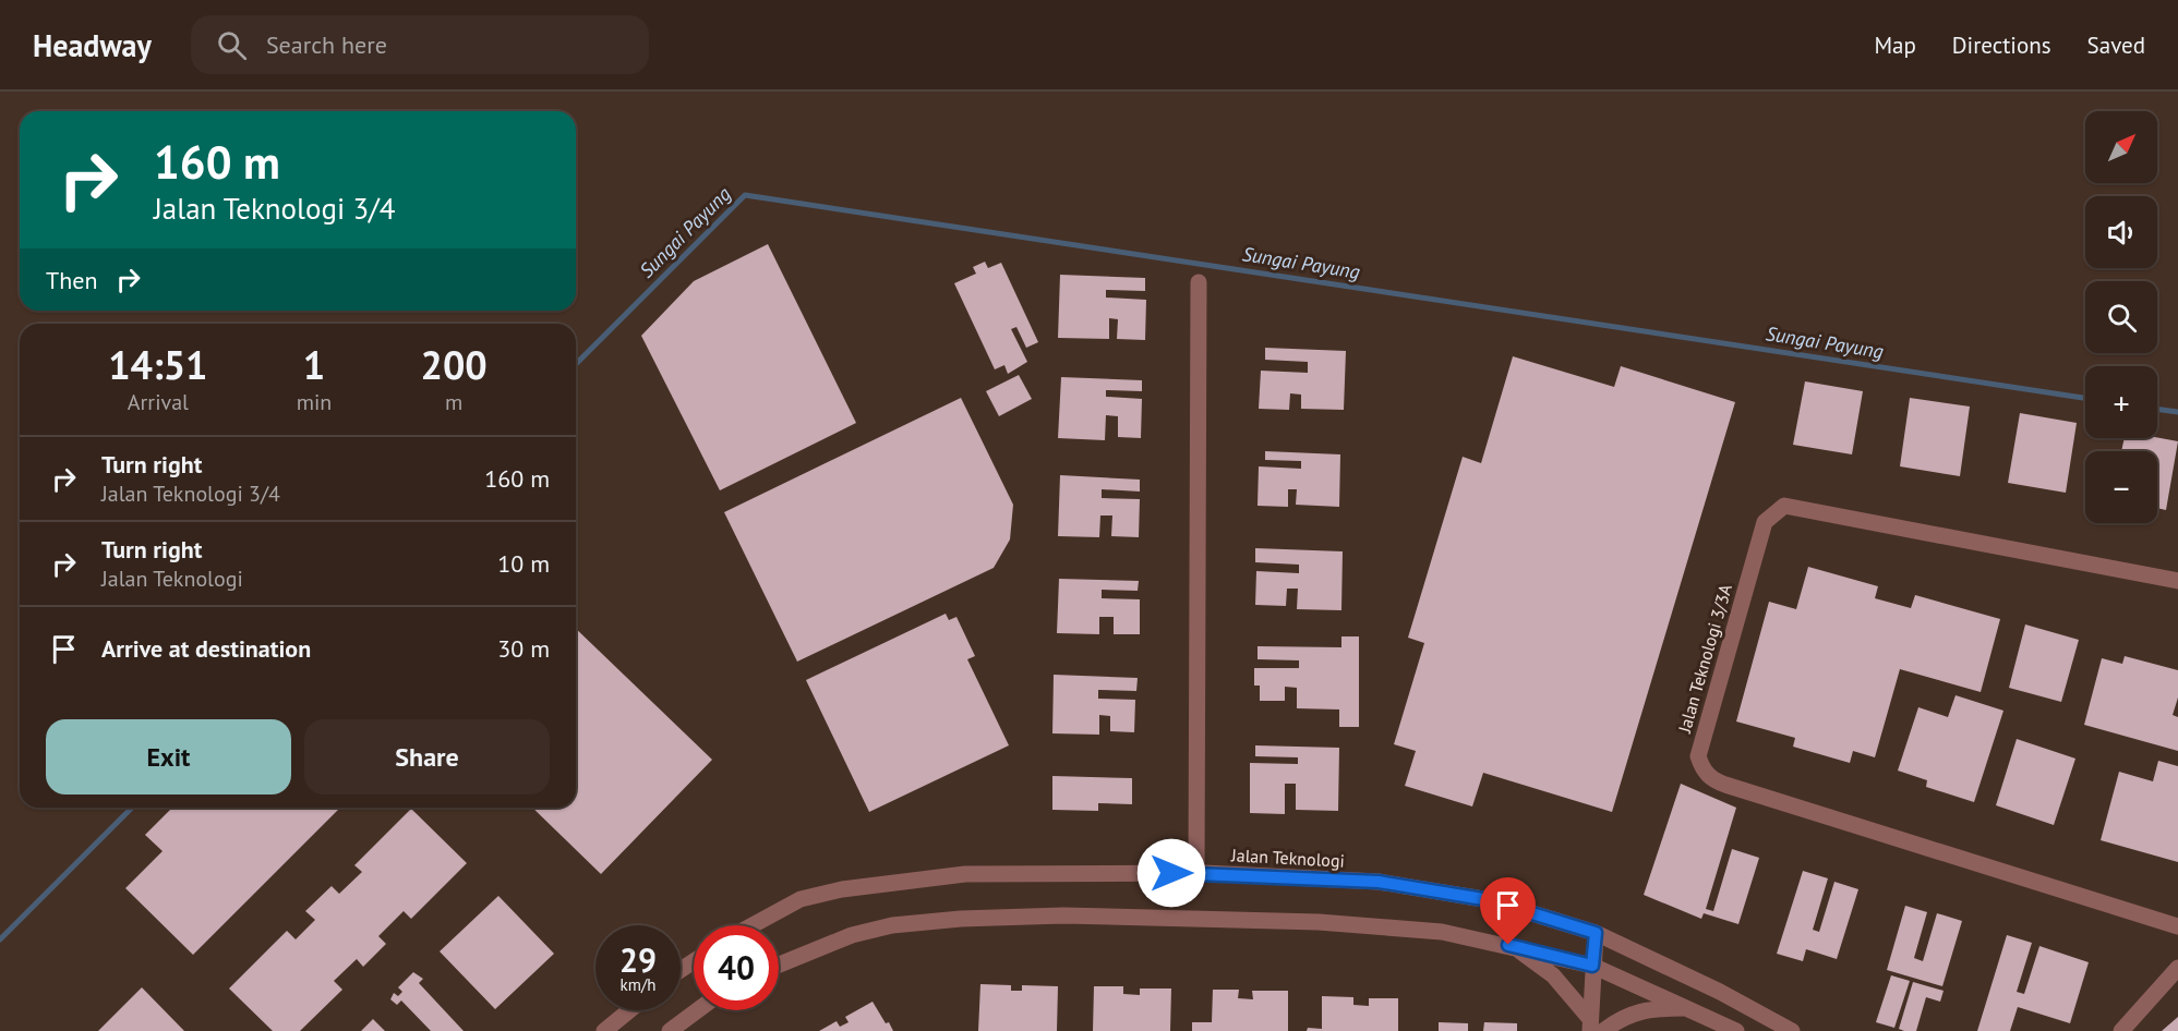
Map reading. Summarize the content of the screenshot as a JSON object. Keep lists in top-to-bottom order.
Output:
{
  "streets": {
    "street": ["Jalan Teknologi 3/3A", "Jalan Teknologi"]
  },
  "water": ["Sungai Payung"],
  "north": "top right",
  "page": {
    "header": "Headway",
    "search": "Search here",
    "nav": ["Map", "Directions", "Saved"],
    "map_buttons": ["+", "−"],
    "turn": ["160 m", "Jalan Teknologi 3/4"],
    "then": "Then",
    "eta": [
      "14:51",
      "Arrival",
      "1",
      "min",
      "200",
      "m"
    ],
    "list": [
      {
        "name": "Turn right",
        "note": "Jalan Teknologi 3/4",
        "value": "160 m"
      },
      {
        "name": "Turn right",
        "note": "Jalan Teknologi",
        "value": "10 m"
      },
      {
        "name": "Arrive at destination",
        "value": "30 m"
      }
    ],
    "buttons": ["Exit", "Share"],
    "speed": "29 km/h",
    "limit": "40"
  }
}
